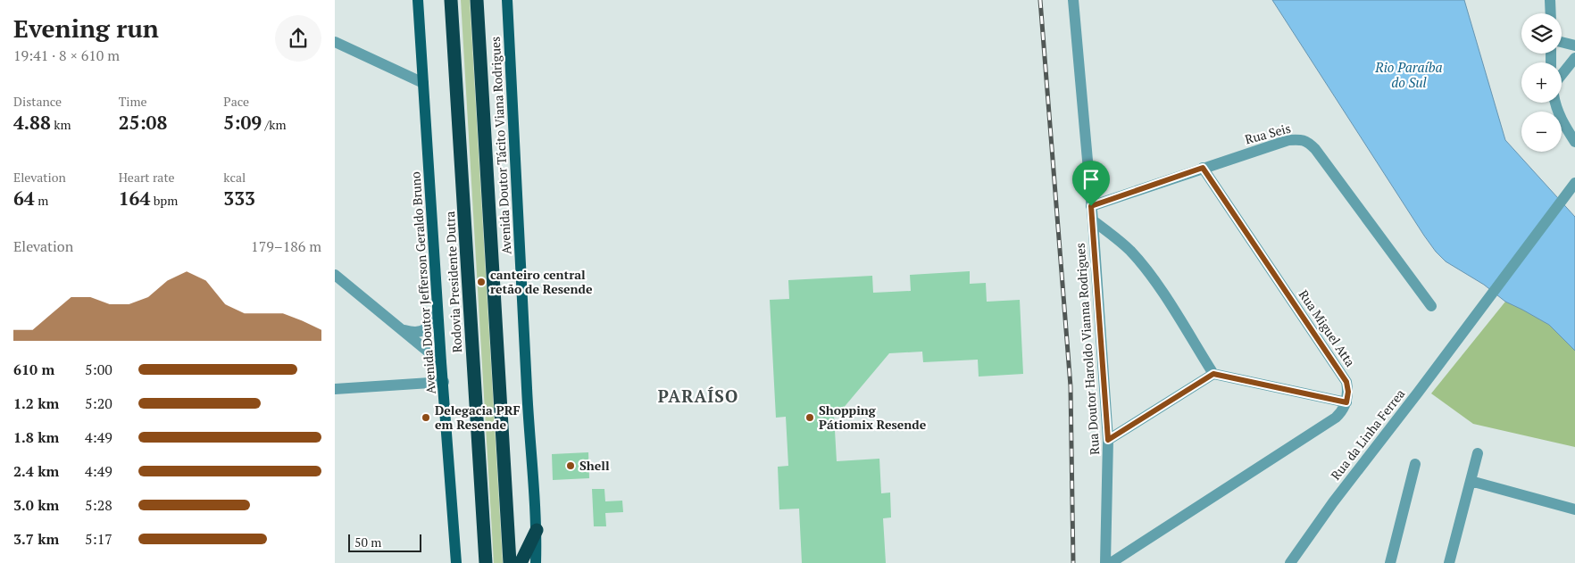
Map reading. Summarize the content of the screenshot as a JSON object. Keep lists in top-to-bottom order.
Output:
{
  "streets": {
    "highway": ["Rodovia Presidente Dutra"],
    "main road": ["Avenida Doutor Tácito Viana Rodrigues", "Avenida Doutor Jefferson Geraldo Bruno"],
    "street": [
      "Rua Seis",
      "Rua Miguel Atta",
      "Rua Doutor Haroldo Vianna Rodrigues",
      "Rua da Linha Ferrea"
    ]
  },
  "crossings": [
    ["Rua Seis", "Rua Miguel Atta"],
    ["Rua Seis", "Rua Doutor Haroldo Vianna Rodrigues"]
  ],
  "districts": ["PARAÍSO"],
  "water": ["Rio Paraíba do Sul"],
  "places": [
    "canteiro central retão de Resende",
    "Delegacia PRF em Resende",
    "Shopping Pátiomix Resende",
    "Shell"
  ],
  "scale_bar": "50 m",
  "page": {
    "heading": ["Evening run", "19:41 · 8 × 610 m"],
    "map_buttons": ["+", "−"],
    "stats": [
      ["Distance", "4.88 km"],
      ["Time", "25:08"],
      ["Pace", "5:09 /km"],
      ["Elevation", "64 m"],
      ["Heart rate", "164 bpm"],
      ["kcal", "333"]
    ],
    "chart": ["Elevation", "179–186 m"],
    "list": [
      {
        "name": "610 m",
        "note": "5:00"
      },
      {
        "name": "1.2 km",
        "note": "5:20"
      },
      {
        "name": "1.8 km",
        "note": "4:49"
      },
      {
        "name": "2.4 km",
        "note": "4:49"
      },
      {
        "name": "3.0 km",
        "note": "5:28"
      },
      {
        "name": "3.7 km",
        "note": "5:17"
      }
    ],
    "scale": "50 m"
  }
}
